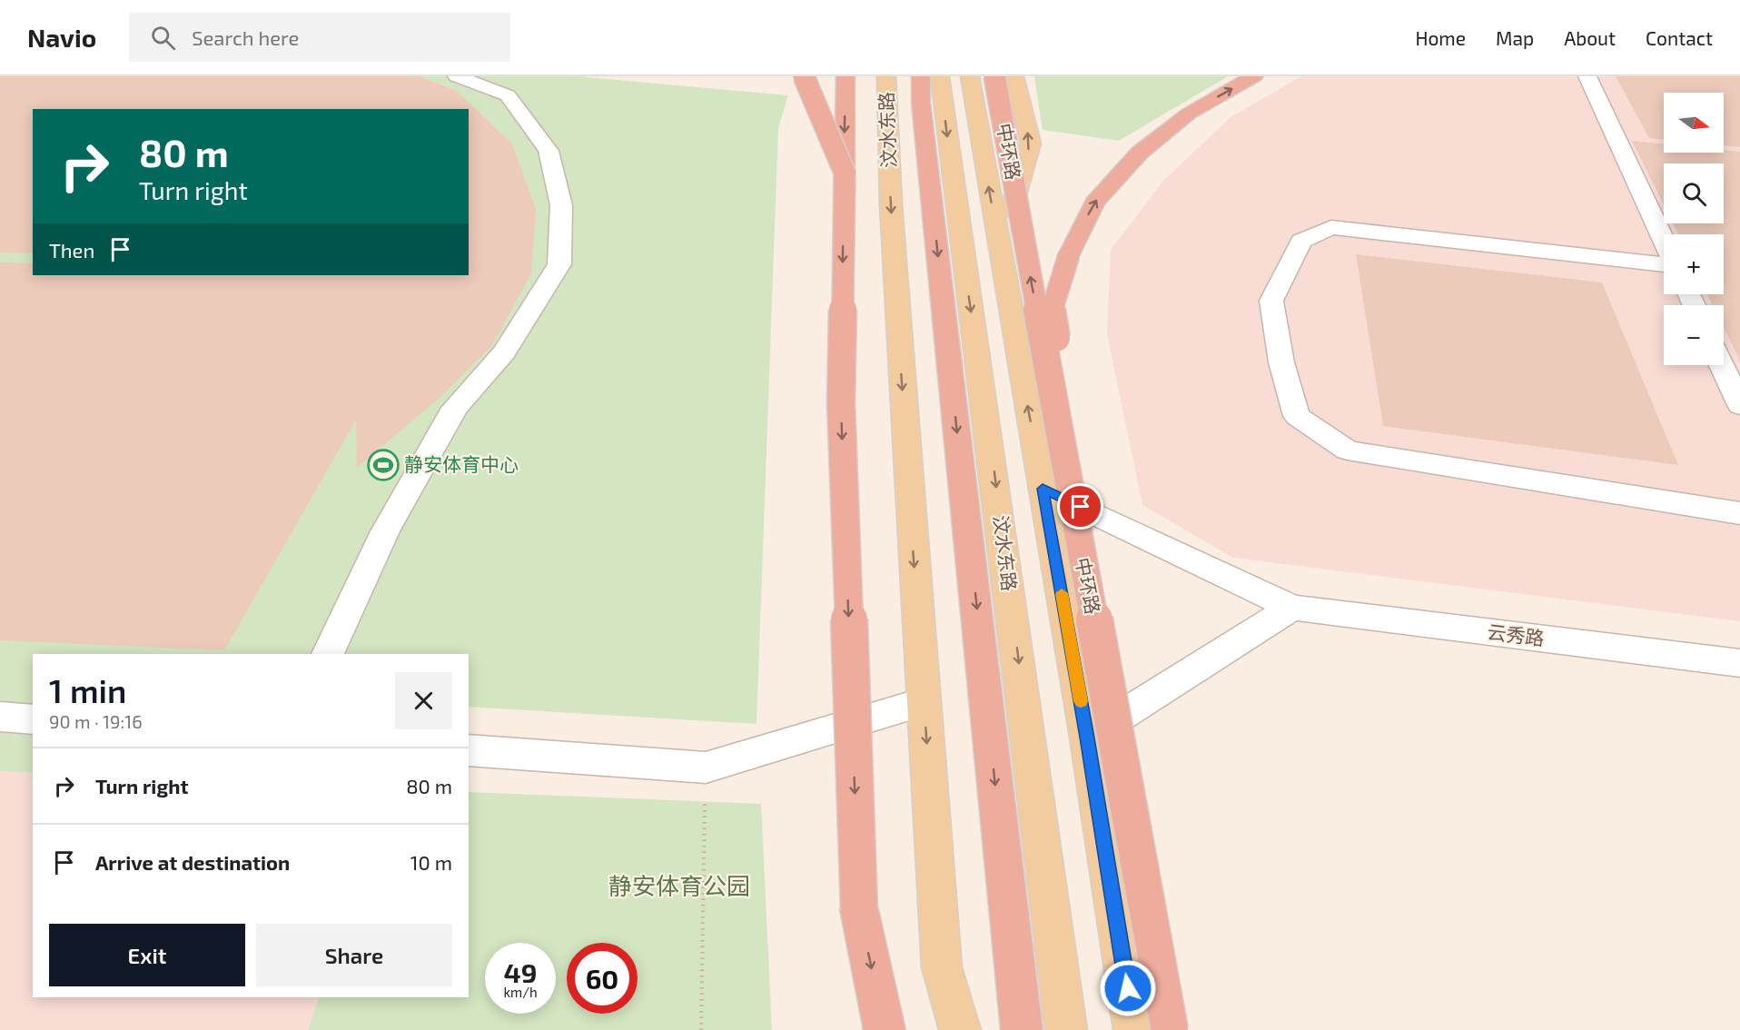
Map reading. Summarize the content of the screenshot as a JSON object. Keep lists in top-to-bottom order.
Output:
{
  "streets": {
    "highway": ["中环路"],
    "main road": ["汶水东路"],
    "street": ["云秀路"]
  },
  "parks": ["静安体育公园"],
  "places": {
    "sports": ["静安体育中心"]
  },
  "north": "right",
  "page": {
    "header": "Navio",
    "search": "Search here",
    "nav": [
      "Home",
      "Map",
      "About",
      "Contact"
    ],
    "map_buttons": ["+", "−"],
    "turn": ["80 m", "Turn right"],
    "then": "Then",
    "heading": ["1 min", "90 m · 19:16"],
    "list": [
      {
        "name": "Turn right",
        "value": "80 m"
      },
      {
        "name": "Arrive at destination",
        "value": "10 m"
      }
    ],
    "buttons": ["Exit", "Share"],
    "speed": "49 km/h",
    "limit": "60"
  }
}
